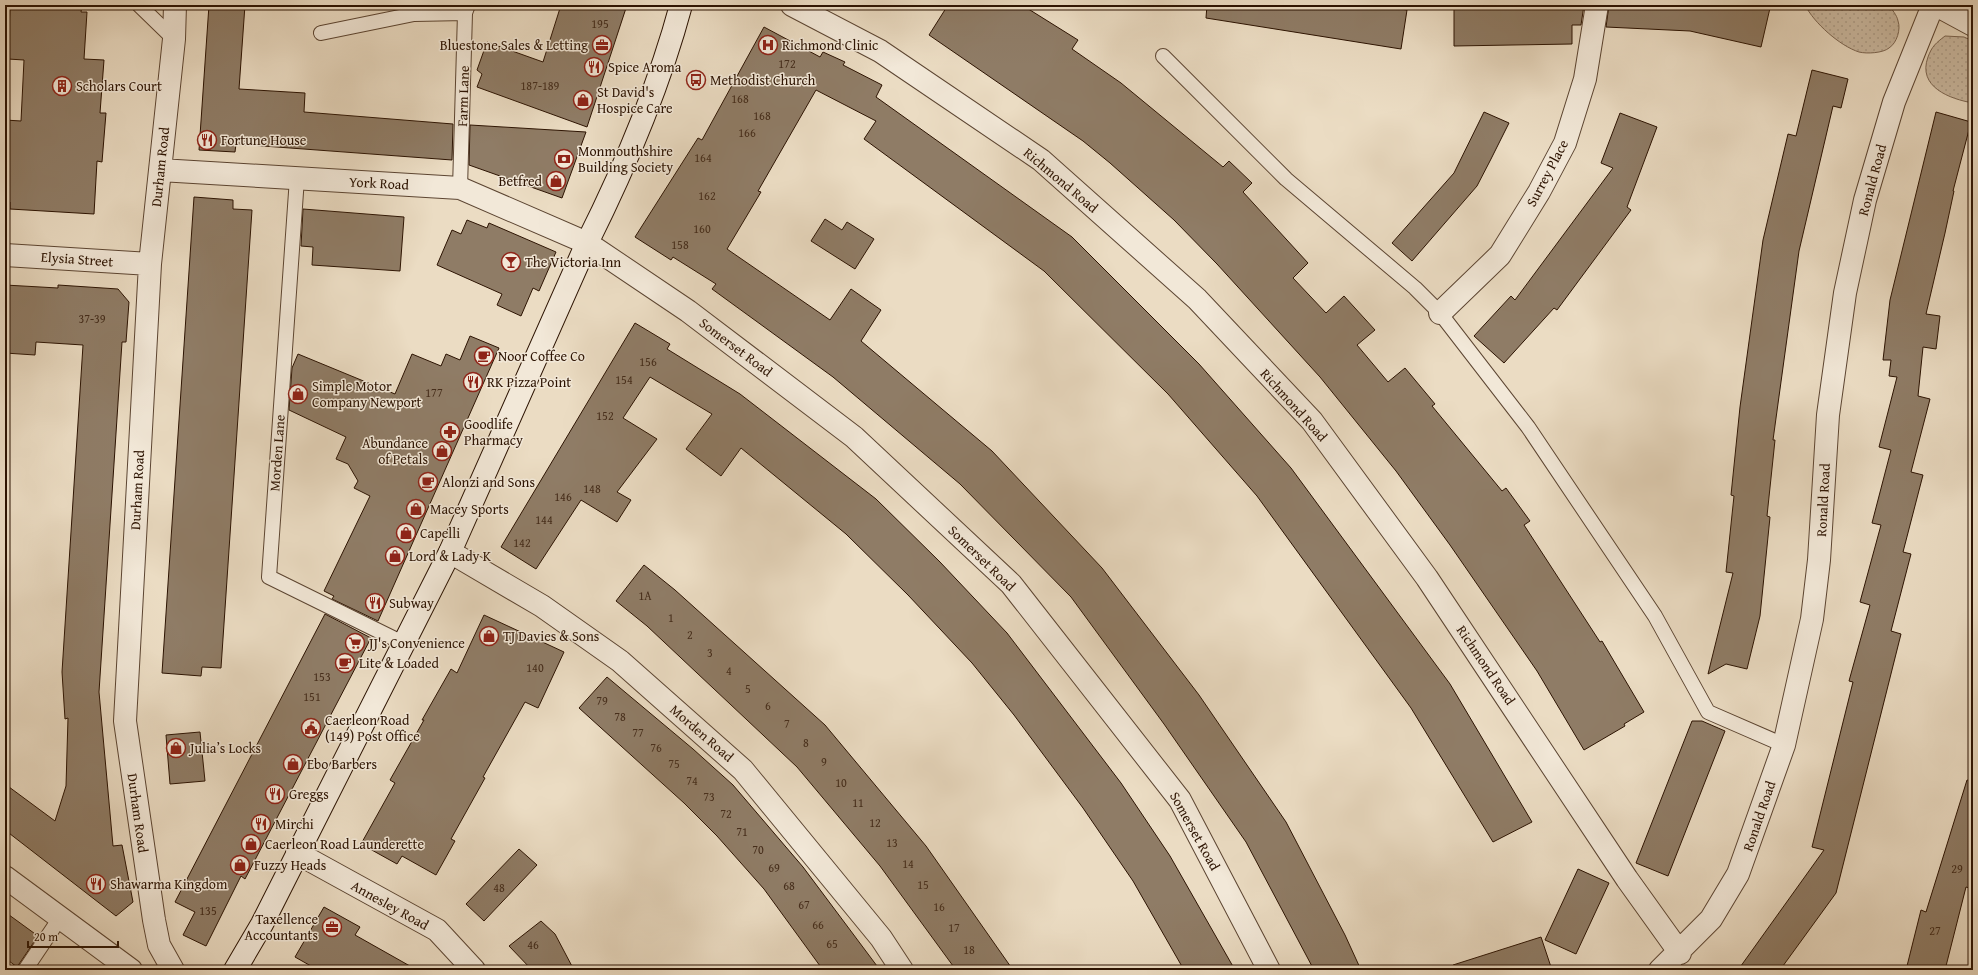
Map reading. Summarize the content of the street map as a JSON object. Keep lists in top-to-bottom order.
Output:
{
  "streets": {
    "street": [
      "Durham Road",
      "Surrey Place",
      "Richmond Road",
      "Ronald Road",
      "York Road",
      "Elysia Street",
      "Somerset Road",
      "Morden Road",
      "Annesley Road"
    ],
    "lane": ["Farm Lane", "Morden Lane"]
  },
  "crossings": [
    ["Farm Lane", "York Road"],
    ["Durham Road", "York Road"],
    ["Durham Road", "Elysia Street"],
    ["Richmond Road", "Ronald Road"],
    ["York Road", "Somerset Road"],
    ["York Road", "Morden Lane"]
  ],
  "places": {
    "office": ["Bluestone Sales & Letting", "Taxellence Accountants"],
    "hospital": ["Richmond Clinic"],
    "restaurant": [
      "Spice Aroma",
      "Fortune House",
      "RK Pizza Point",
      "Subway",
      "Greggs",
      "Mirchi",
      "Shawarma Kingdom"
    ],
    "bus stop": ["Methodist Church"],
    "building": ["Scholars Court"],
    "shop": [
      "St David's Hospice Care",
      "Betfred",
      "Simple Motor Company Newport",
      "Abundance of Petals",
      "Macey Sports",
      "Capelli",
      "Lord & Lady K",
      "TJ Davies & Sons",
      "Julia’s Locks",
      "Ebo Barbers",
      "Caerleon Road Launderette",
      "Fuzzy Heads"
    ],
    "bank": ["Monmouthshire Building Society"],
    "bar": ["The Victoria Inn"],
    "cafe": ["Noor Coffee Co", "Alonzi and Sons", "Lite & Loaded"],
    "pharmacy": ["Goodlife Pharmacy"],
    "supermarket": ["JJ's Convenience"],
    "public building": ["Caerleon Road (149) Post Office"]
  },
  "house_numbers": [
    "195",
    "172",
    "187-189",
    "168",
    "168",
    "166",
    "164",
    "162",
    "160",
    "158",
    "37-39",
    "156",
    "154",
    "177",
    "152",
    "148",
    "146",
    "144",
    "142",
    "1A",
    "1",
    "2",
    "3",
    "140",
    "4",
    "153",
    "5",
    "151",
    "79",
    "6",
    "78",
    "7",
    "77",
    "8",
    "76",
    "9",
    "75",
    "74",
    "10",
    "73",
    "11",
    "72",
    "12",
    "71",
    "13",
    "70",
    "14",
    "69",
    "29",
    "15",
    "68",
    "48",
    "67",
    "16",
    "135",
    "66",
    "17",
    "27",
    "65",
    "46",
    "18"
  ],
  "scale_bar": "20 m"
}
